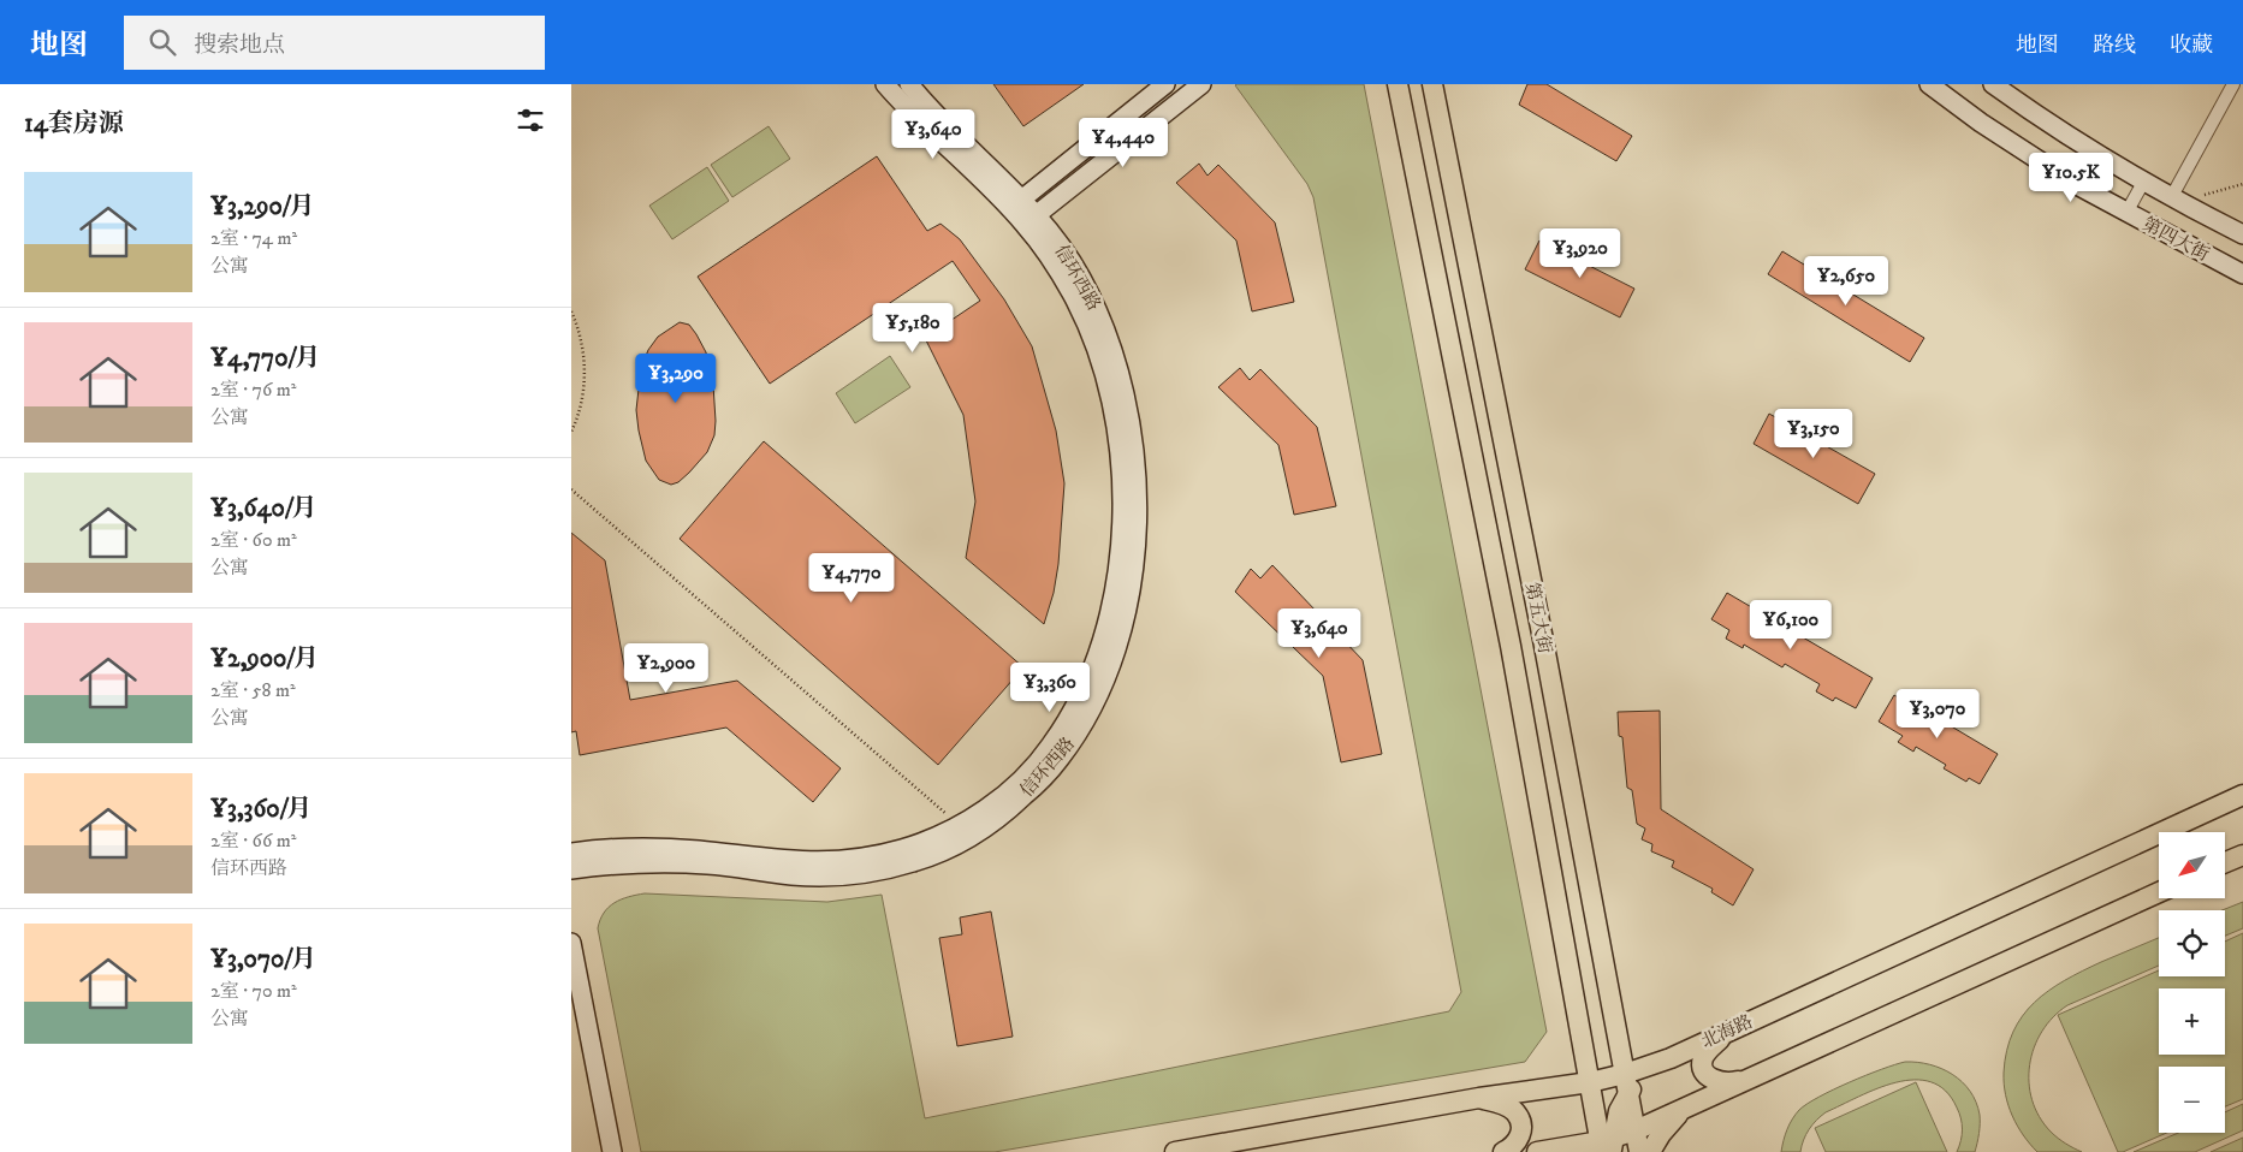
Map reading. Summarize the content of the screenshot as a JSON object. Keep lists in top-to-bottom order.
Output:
{
  "streets": {
    "main road": ["第五大街", "北海路"],
    "street": ["第四大街", "信环西路"]
  },
  "crossings": [
    ["第五大街", "北海路"]
  ],
  "north": "bottom left",
  "page": {
    "header": "地图",
    "search": "搜索地点",
    "nav": ["地图", "路线", "收藏"],
    "heading": "14套房源",
    "price": [
      "¥3,640",
      "¥4,440",
      "¥10.5K",
      "¥3,920",
      "¥2,650",
      "¥5,180",
      "¥3,290",
      "¥3,150",
      "¥4,770",
      "¥6,100",
      "¥3,640",
      "¥2,900",
      "¥3,360",
      "¥3,070"
    ],
    "list": [
      {
        "name": "¥3,290/月",
        "note": "2室 · 74 m² · 公寓"
      },
      {
        "name": "¥4,770/月",
        "note": "2室 · 76 m² · 公寓"
      },
      {
        "name": "¥3,640/月",
        "note": "2室 · 60 m² · 公寓"
      },
      {
        "name": "¥2,900/月",
        "note": "2室 · 58 m² · 公寓"
      },
      {
        "name": "¥3,360/月",
        "note": "2室 · 66 m² · 信环西路"
      },
      {
        "name": "¥3,070/月",
        "note": "2室 · 70 m² · 公寓"
      }
    ],
    "map_buttons": ["+", "−"]
  }
}
